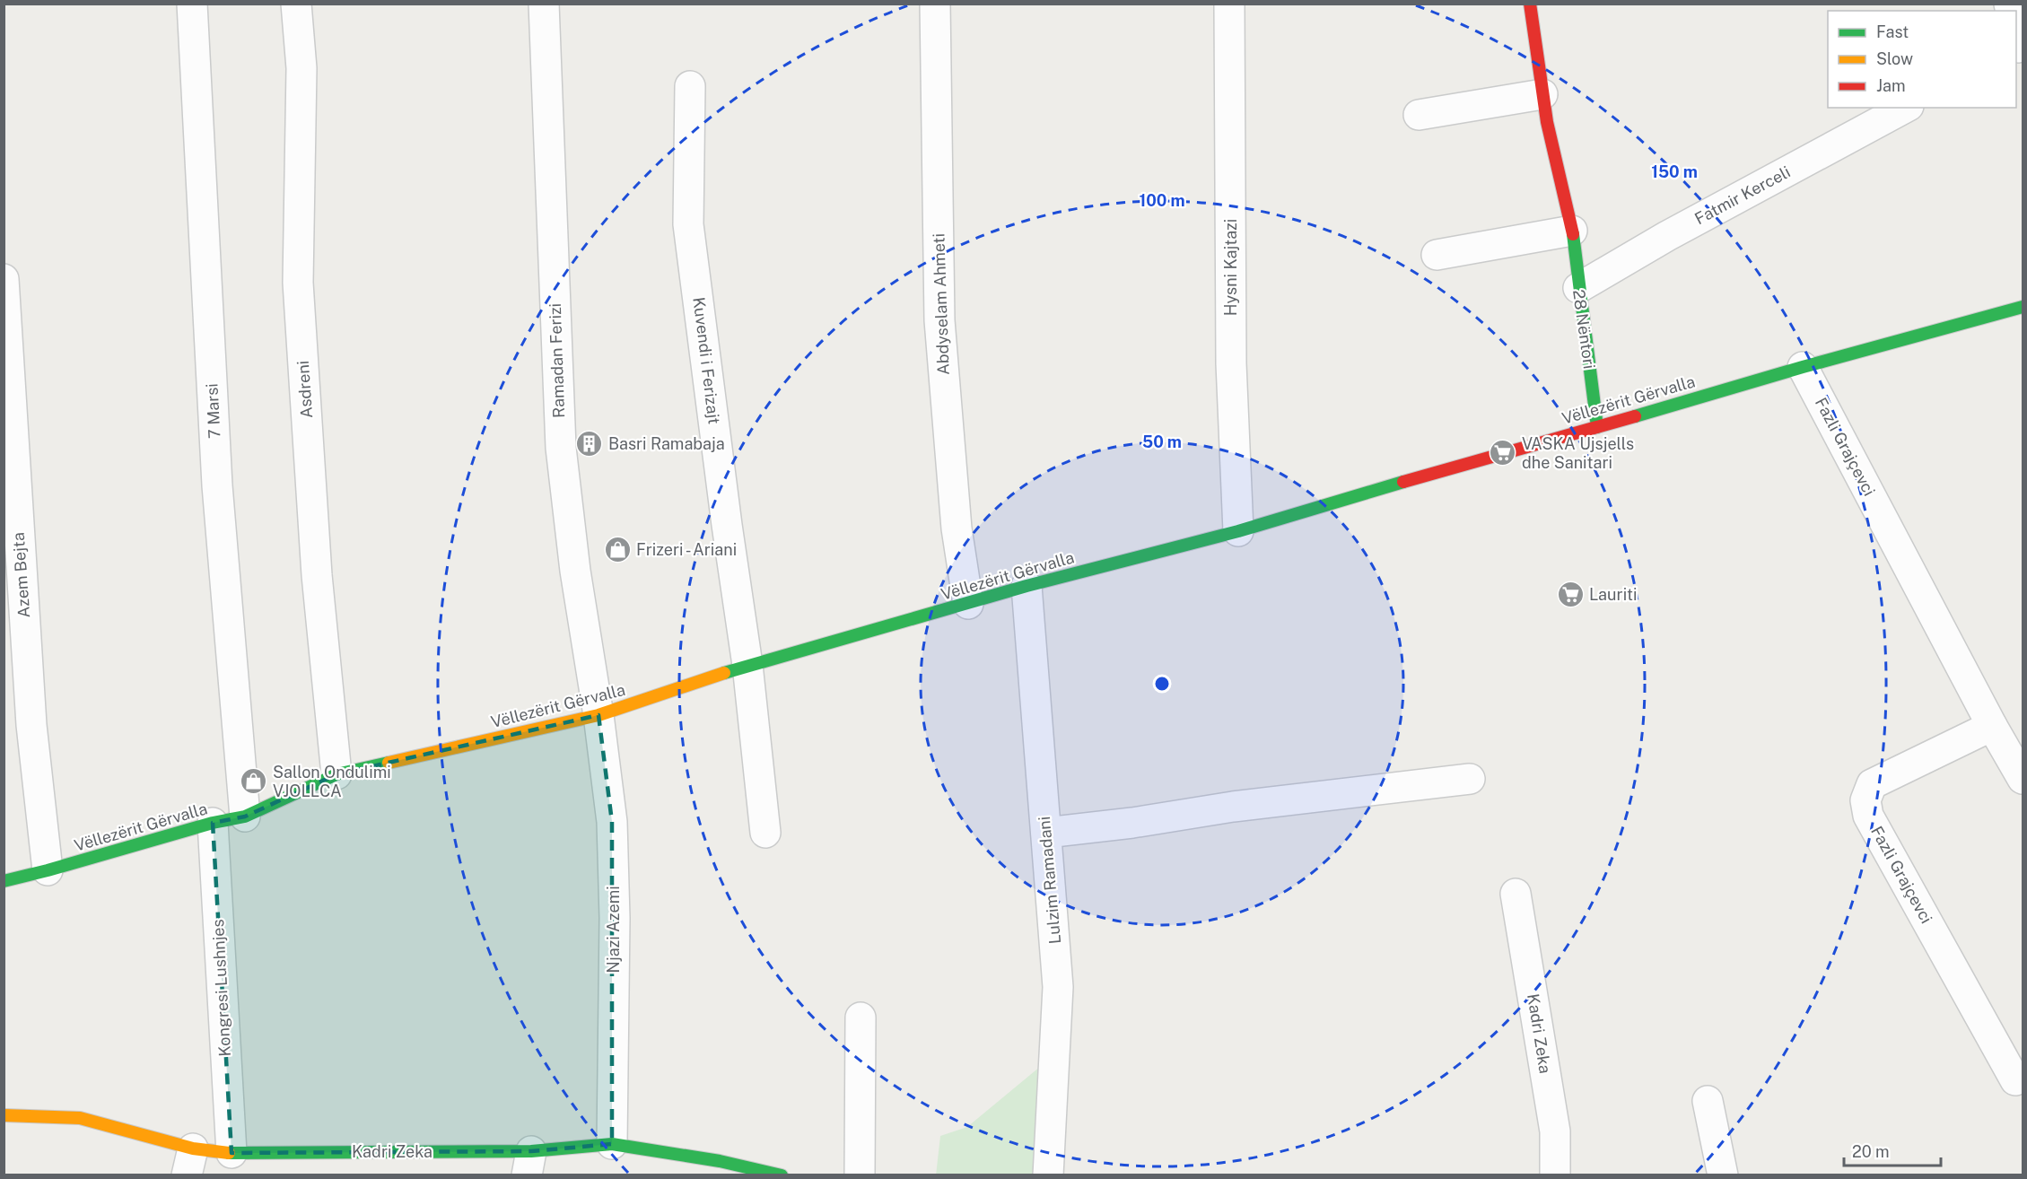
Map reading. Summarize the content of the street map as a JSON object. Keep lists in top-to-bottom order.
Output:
{
  "streets": {
    "street": [
      "Fatmir Kerceli",
      "Hysni Kajtazi",
      "Abdyselam Ahmeti",
      "28 Nëntori",
      "Ramadan Ferizi",
      "Kuvendi i Ferizajt",
      "Asdreni",
      "Vëllezërit Gërvalla",
      "7 Marsi",
      "Fazli Grajçevci",
      "Azem Bejta",
      "Lulzim Ramadani",
      "Njazi Azemi",
      "Kongresi Lushnjes",
      "Kadri Zeka"
    ]
  },
  "crossings": [
    ["Fatmir Kerceli", "28 Nëntori"],
    ["Hysni Kajtazi", "Vëllezërit Gërvalla"],
    ["Abdyselam Ahmeti", "Vëllezërit Gërvalla"],
    ["28 Nëntori", "Vëllezërit Gërvalla"],
    ["Ramadan Ferizi", "Vëllezërit Gërvalla"],
    ["Ramadan Ferizi", "Njazi Azemi"],
    ["Kuvendi i Ferizajt", "Vëllezërit Gërvalla"],
    ["Asdreni", "Vëllezërit Gërvalla"],
    ["Vëllezërit Gërvalla", "7 Marsi"],
    ["Vëllezërit Gërvalla", "Fazli Grajçevci"],
    ["Vëllezërit Gërvalla", "Azem Bejta"],
    ["Vëllezërit Gërvalla", "Lulzim Ramadani"],
    ["Vëllezërit Gërvalla", "Njazi Azemi"],
    ["Vëllezërit Gërvalla", "Kongresi Lushnjes"],
    ["Njazi Azemi", "Kadri Zeka"],
    ["Kongresi Lushnjes", "Kadri Zeka"]
  ],
  "places": {
    "building": ["Basri Ramabaja"],
    "supermarket": ["VASKA Ujsjells dhe Sanitari", "Lauriti"],
    "shop": ["Frizeri - Ariani", "Sallon Ondulimi VJOLLCA"]
  },
  "legend": ["Fast", "Slow", "Jam"],
  "scale_bar": "20 m",
  "rings": ["150 m", "100 m", "50 m"]
}
